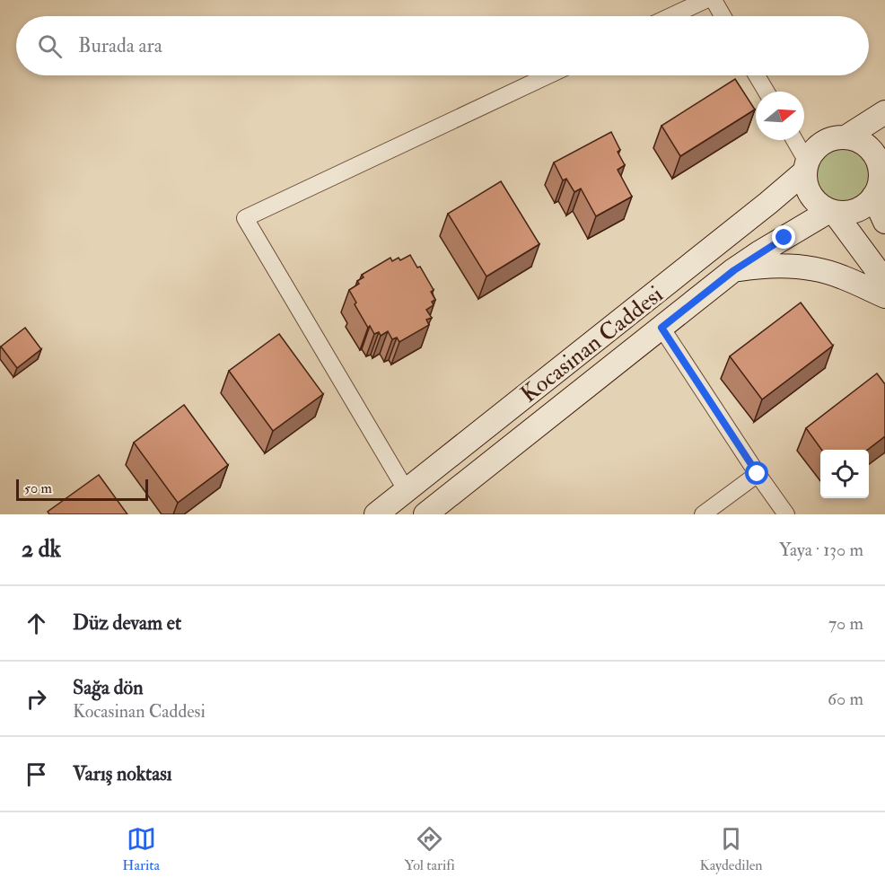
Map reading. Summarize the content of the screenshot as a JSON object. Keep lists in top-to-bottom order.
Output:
{
  "streets": {
    "main road": ["Kocasinan Caddesi"]
  },
  "scale_bar": "50 m",
  "north": "right",
  "page": {
    "search": "Burada ara",
    "scale": "50 m",
    "heading": ["2 dk", "Yaya · 130 m"],
    "list": [
      ["Düz devam et", "70 m"],
      ["Sağa dön", "Kocasinan Caddesi", "60 m"],
      "Varış noktası"
    ],
    "nav": ["Harita", "Yol tarifi", "Kaydedilen"]
  }
}
